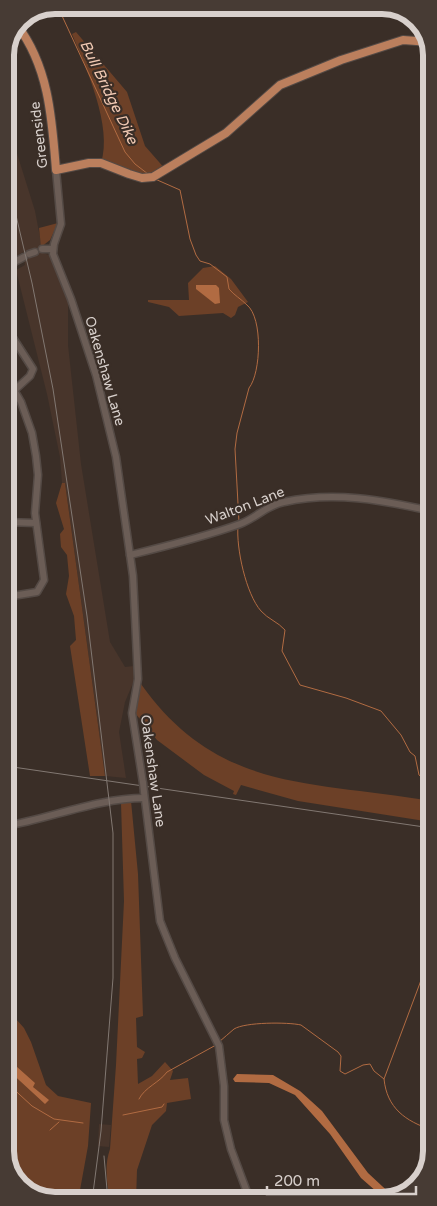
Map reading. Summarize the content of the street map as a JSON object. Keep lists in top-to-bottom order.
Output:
{
  "streets": {
    "main road": ["Greenside"],
    "street": ["Oakenshaw Lane", "Walton Lane"]
  },
  "crossings": [
    ["Greenside", "Oakenshaw Lane"],
    ["Oakenshaw Lane", "Walton Lane"]
  ],
  "water": ["Bull Bridge Dike"],
  "scale_bar": "200 m"
}
